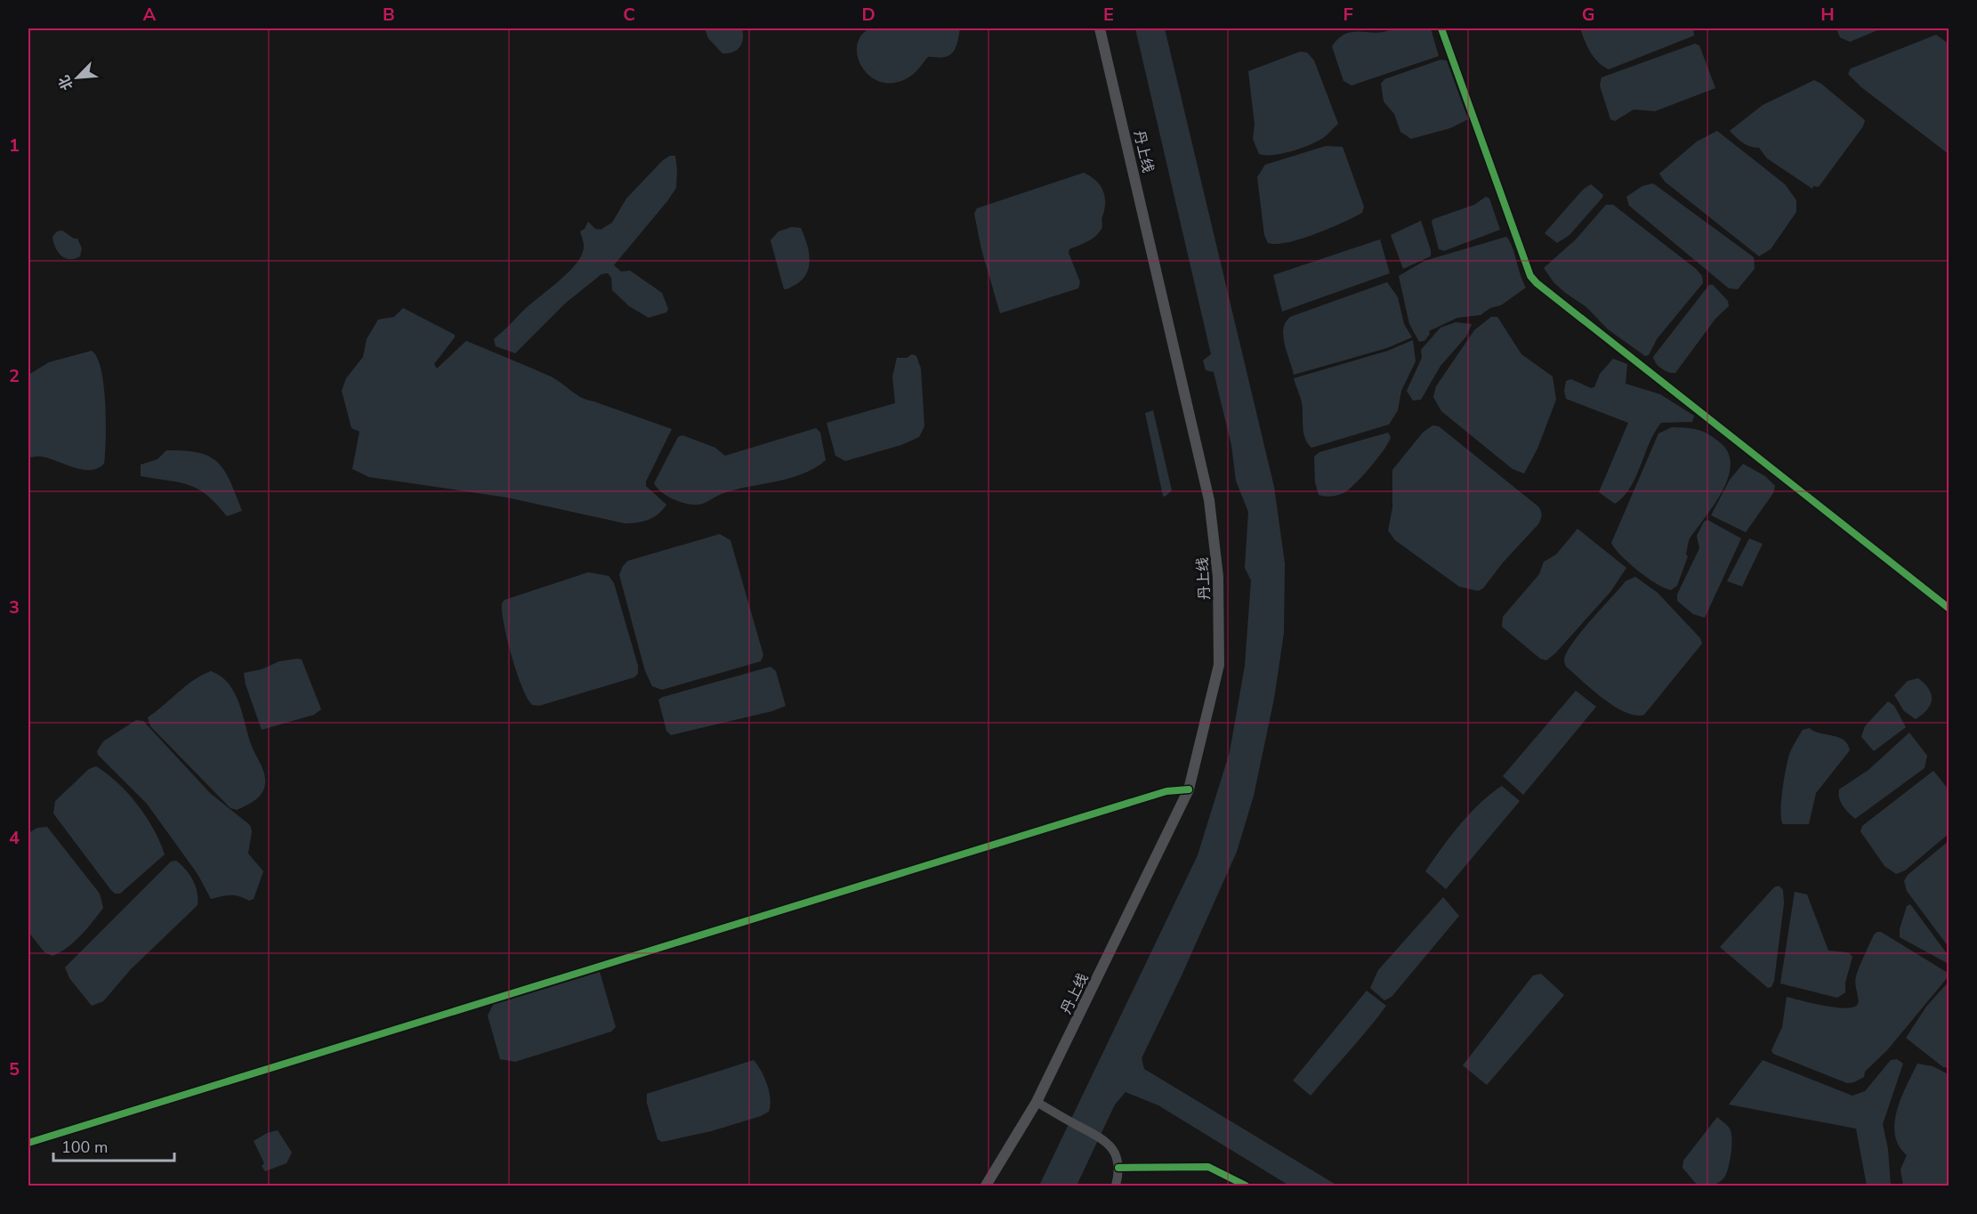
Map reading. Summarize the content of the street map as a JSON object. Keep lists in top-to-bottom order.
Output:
{
  "streets": {
    "main road": ["丹上线"]
  },
  "scale_bar": "100 m",
  "north": "bottom left",
  "grid": {
    "columns": [
      "A",
      "B",
      "C",
      "D",
      "E",
      "F",
      "G",
      "H"
    ],
    "rows": [
      "1",
      "2",
      "3",
      "4",
      "5"
    ]
  }
}
